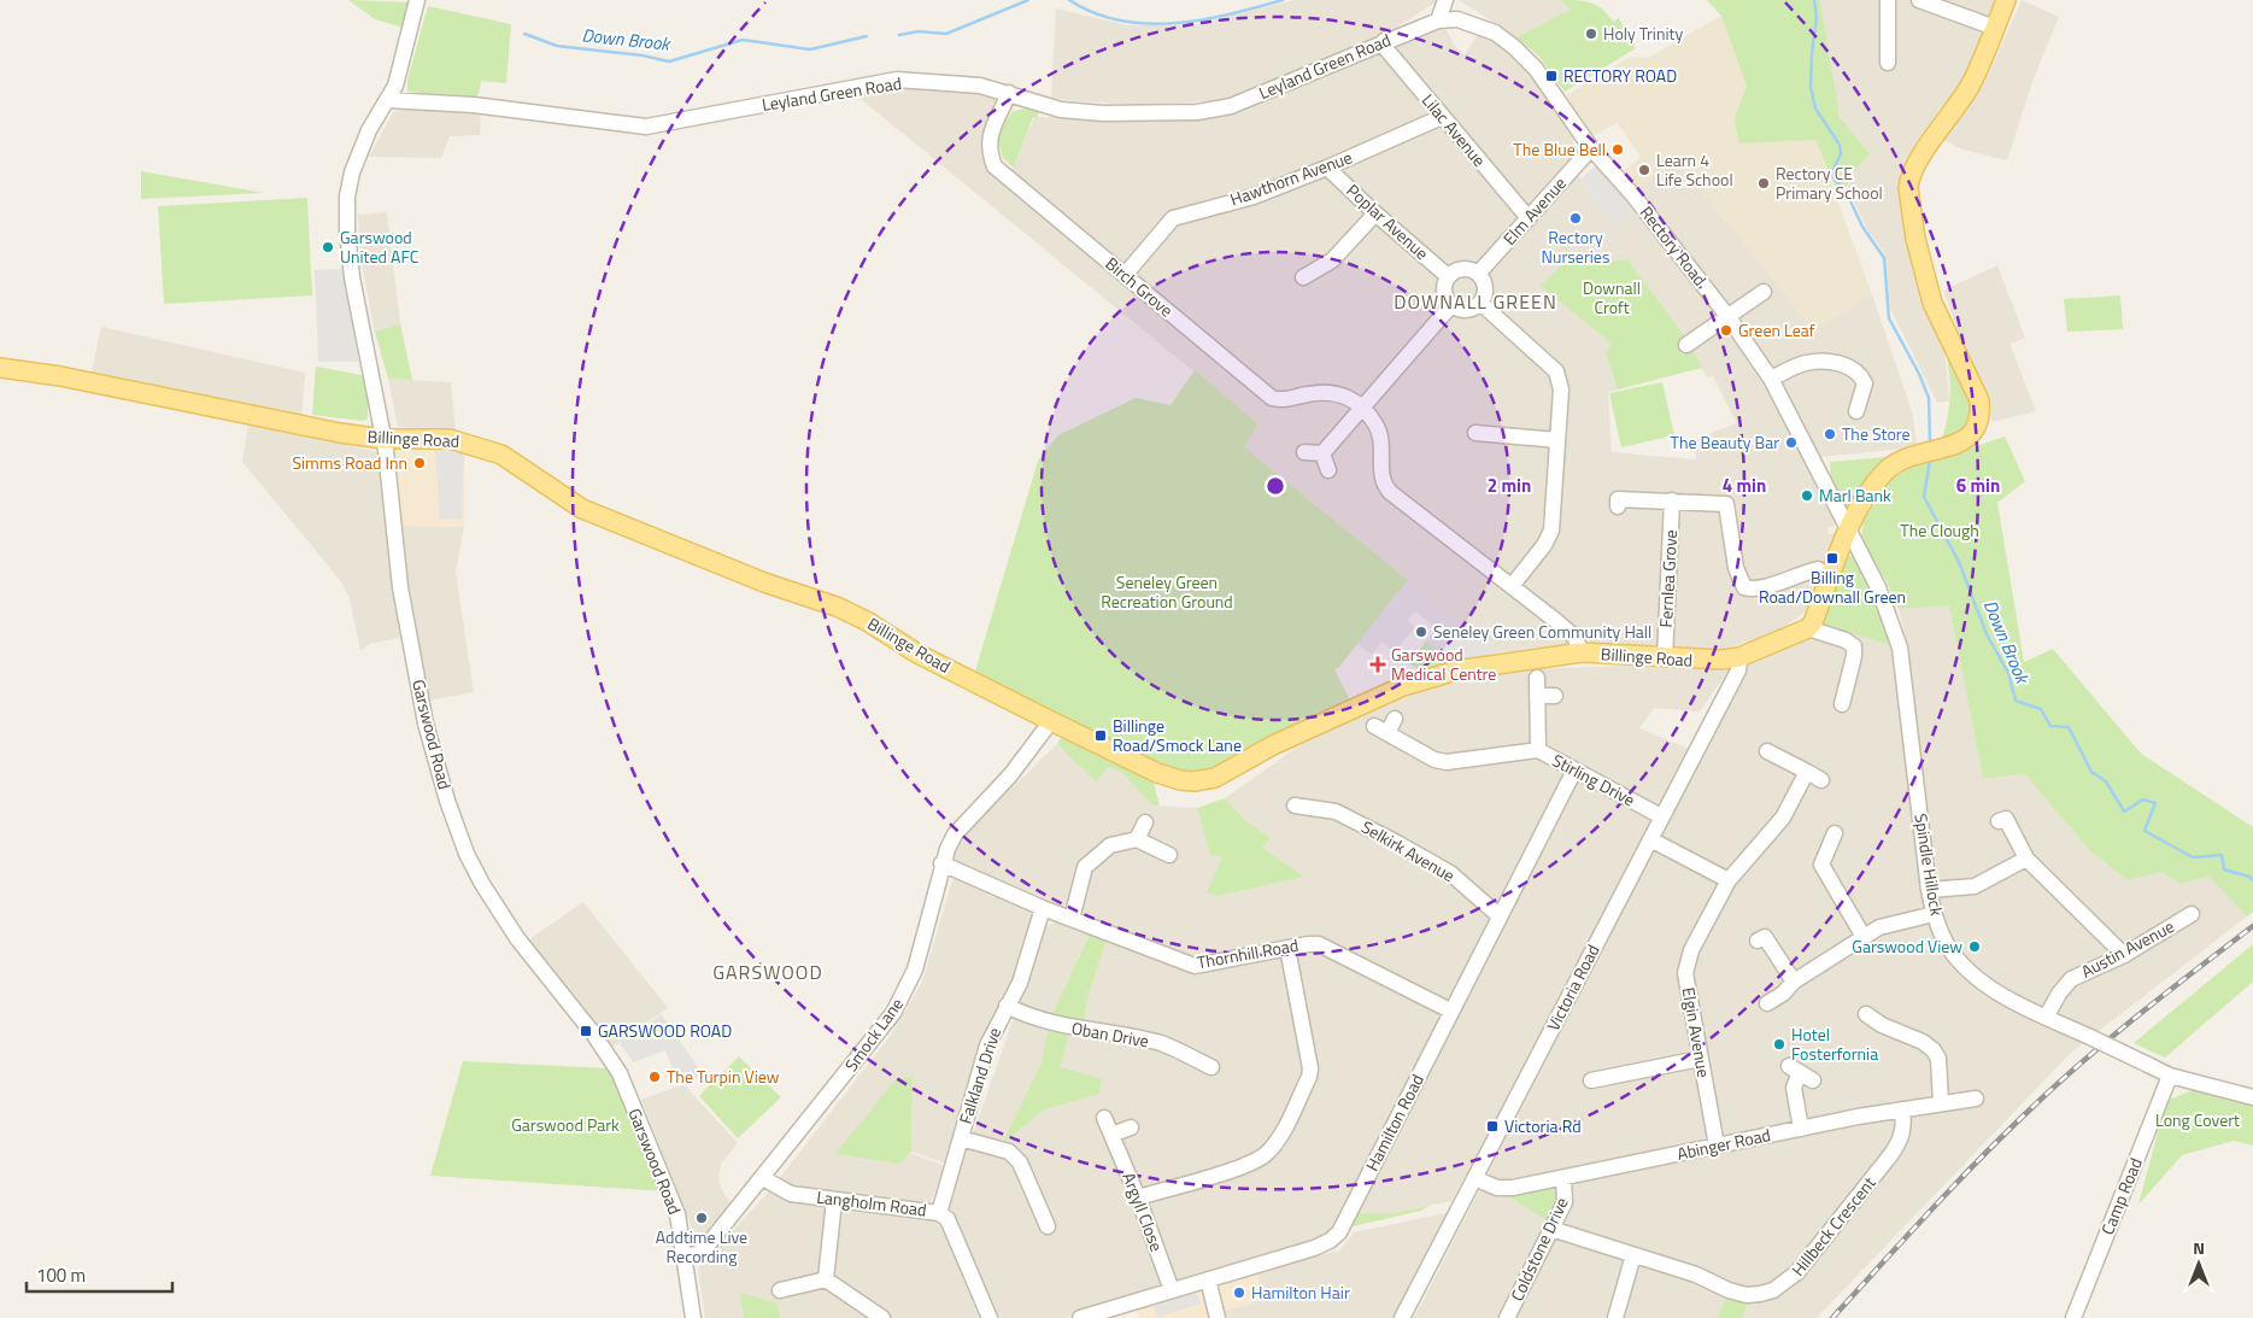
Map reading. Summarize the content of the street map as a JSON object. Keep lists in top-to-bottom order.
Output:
{
  "streets": {
    "main road": ["Billinge Road"],
    "street": [
      "Leyland Green Road",
      "Lilac Avenue",
      "Hawthorn Avenue",
      "Elm Avenue",
      "Poplar Avenue",
      "Rectory Road",
      "Birch Grove",
      "Fernlea Grove",
      "Garswood Road",
      "Stirling Drive",
      "Selkirk Avenue",
      "Spindle Hillock",
      "Austin Avenue",
      "Thornhill Road",
      "Victoria Road",
      "Elgin Avenue",
      "Smock Lane",
      "Oban Drive",
      "Falkland Drive",
      "Hamilton Road",
      "Abinger Road",
      "Camp Road",
      "Langholm Road",
      "Argyll Close",
      "Hillbeck Crescent",
      "Coldstone Drive"
    ]
  },
  "crossings": [
    ["Leyland Green Road", "Lilac Avenue"],
    ["Leyland Green Road", "Rectory Road"],
    ["Leyland Green Road", "Birch Grove"],
    ["Leyland Green Road", "Garswood Road"],
    ["Lilac Avenue", "Hawthorn Avenue"],
    ["Lilac Avenue", "Elm Avenue"],
    ["Hawthorn Avenue", "Poplar Avenue"],
    ["Hawthorn Avenue", "Birch Grove"],
    ["Elm Avenue", "Poplar Avenue"],
    ["Elm Avenue", "Rectory Road"],
    ["Rectory Road", "Spindle Hillock"],
    ["Billinge Road", "Fernlea Grove"],
    ["Billinge Road", "Garswood Road"],
    ["Billinge Road", "Victoria Road"],
    ["Billinge Road", "Smock Lane"],
    ["Garswood Road", "Smock Lane"],
    ["Stirling Drive", "Victoria Road"],
    ["Stirling Drive", "Hamilton Road"],
    ["Selkirk Avenue", "Hamilton Road"],
    ["Spindle Hillock", "Austin Avenue"],
    ["Spindle Hillock", "Camp Road"],
    ["Thornhill Road", "Smock Lane"],
    ["Thornhill Road", "Falkland Drive"],
    ["Thornhill Road", "Hamilton Road"],
    ["Victoria Road", "Abinger Road"],
    ["Elgin Avenue", "Abinger Road"],
    ["Smock Lane", "Langholm Road"],
    ["Oban Drive", "Falkland Drive"],
    ["Falkland Drive", "Langholm Road"],
    ["Hamilton Road", "Argyll Close"],
    ["Abinger Road", "Hillbeck Crescent"],
    ["Abinger Road", "Coldstone Drive"],
    ["Hillbeck Crescent", "Coldstone Drive"]
  ],
  "districts": ["DOWNALL GREEN", "GARSWOOD"],
  "water": ["Down Brook"],
  "parks": [
    "Downall Croft",
    "The Clough",
    "Seneley Green Recreation Ground",
    "Long Covert",
    "Garswood Park"
  ],
  "places": {
    "other": [
      "Holy Trinity",
      "The Blue Bell",
      "Learn 4 Life School",
      "Rectory CE Primary School",
      "Rectory Nurseries",
      "Garswood United AFC",
      "Green Leaf",
      "The Store",
      "The Beauty Bar",
      "Simms Road Inn",
      "Marl Bank",
      "Seneley Green Community Hall",
      "Garswood View",
      "Hotel Fosterfornia",
      "The Turpin View",
      "Addtime Live Recording",
      "Hamilton Hair"
    ],
    "transit": [
      "RECTORY ROAD",
      "Billing Road/Downall Green",
      "Billinge Road/Smock Lane",
      "GARSWOOD ROAD",
      "Victoria Rd"
    ],
    "health": ["Garswood Medical Centre"]
  },
  "scale_bar": "100 m",
  "north": "top",
  "rings": ["2 min", "4 min", "6 min"]
}
